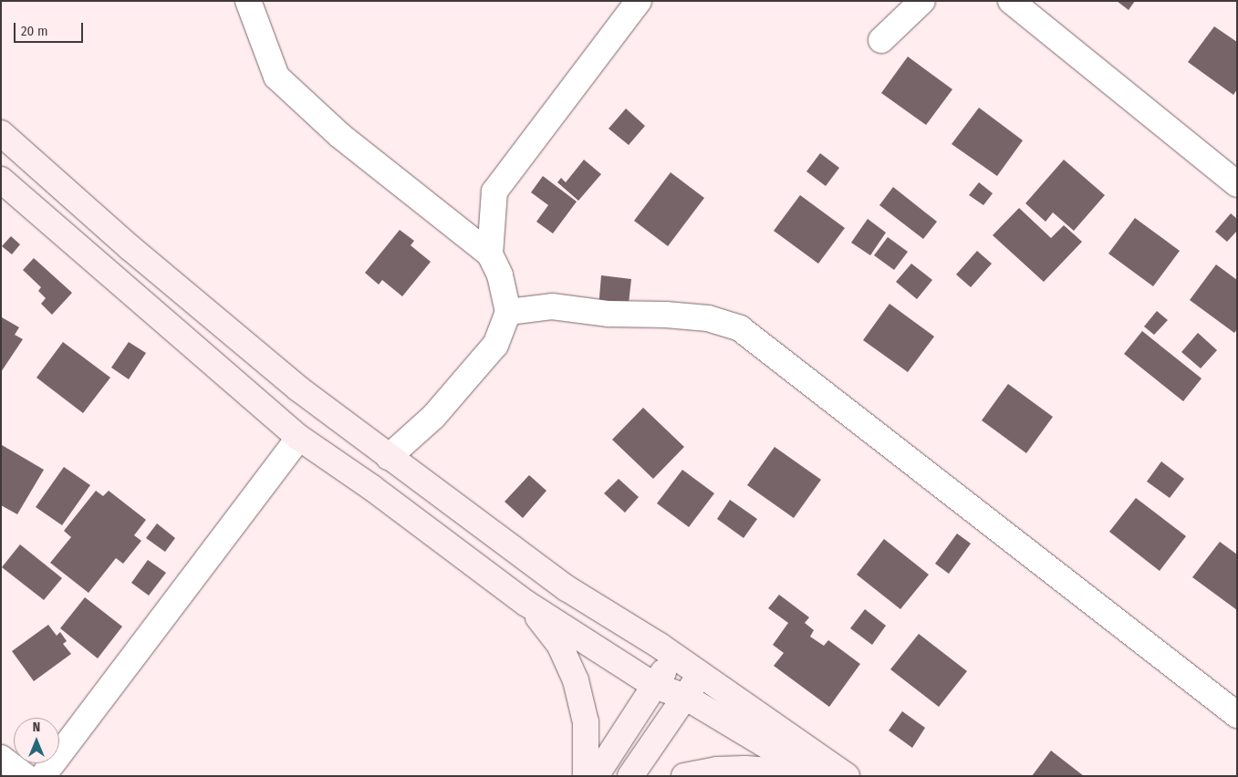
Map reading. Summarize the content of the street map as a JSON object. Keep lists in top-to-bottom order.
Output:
{
  "scale_bar": "20 m",
  "north": "top"
}
